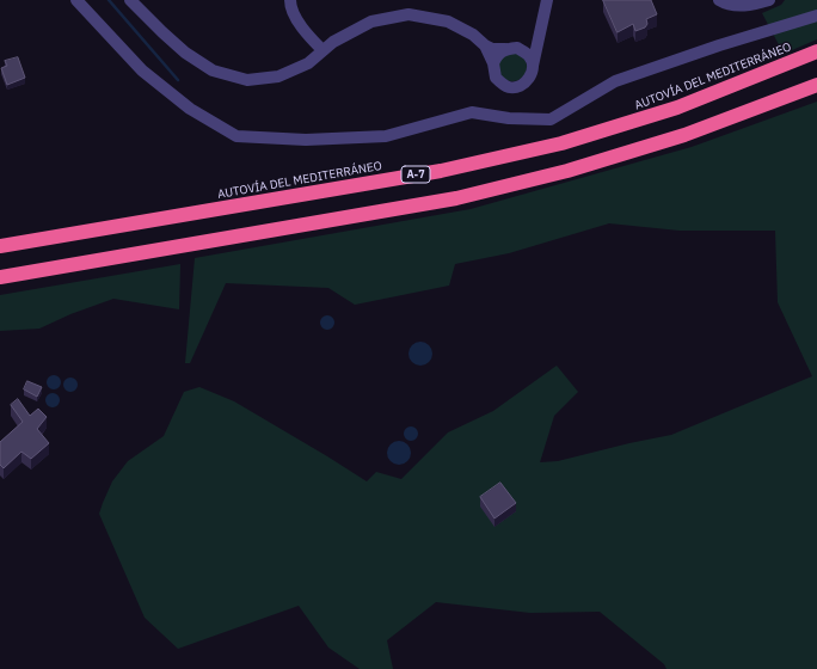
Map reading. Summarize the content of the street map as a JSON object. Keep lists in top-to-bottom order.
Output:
{
  "streets": {
    "highway": ["AUTOVÍA DEL MEDITERRÁNEO", "A-7"]
  }
}
